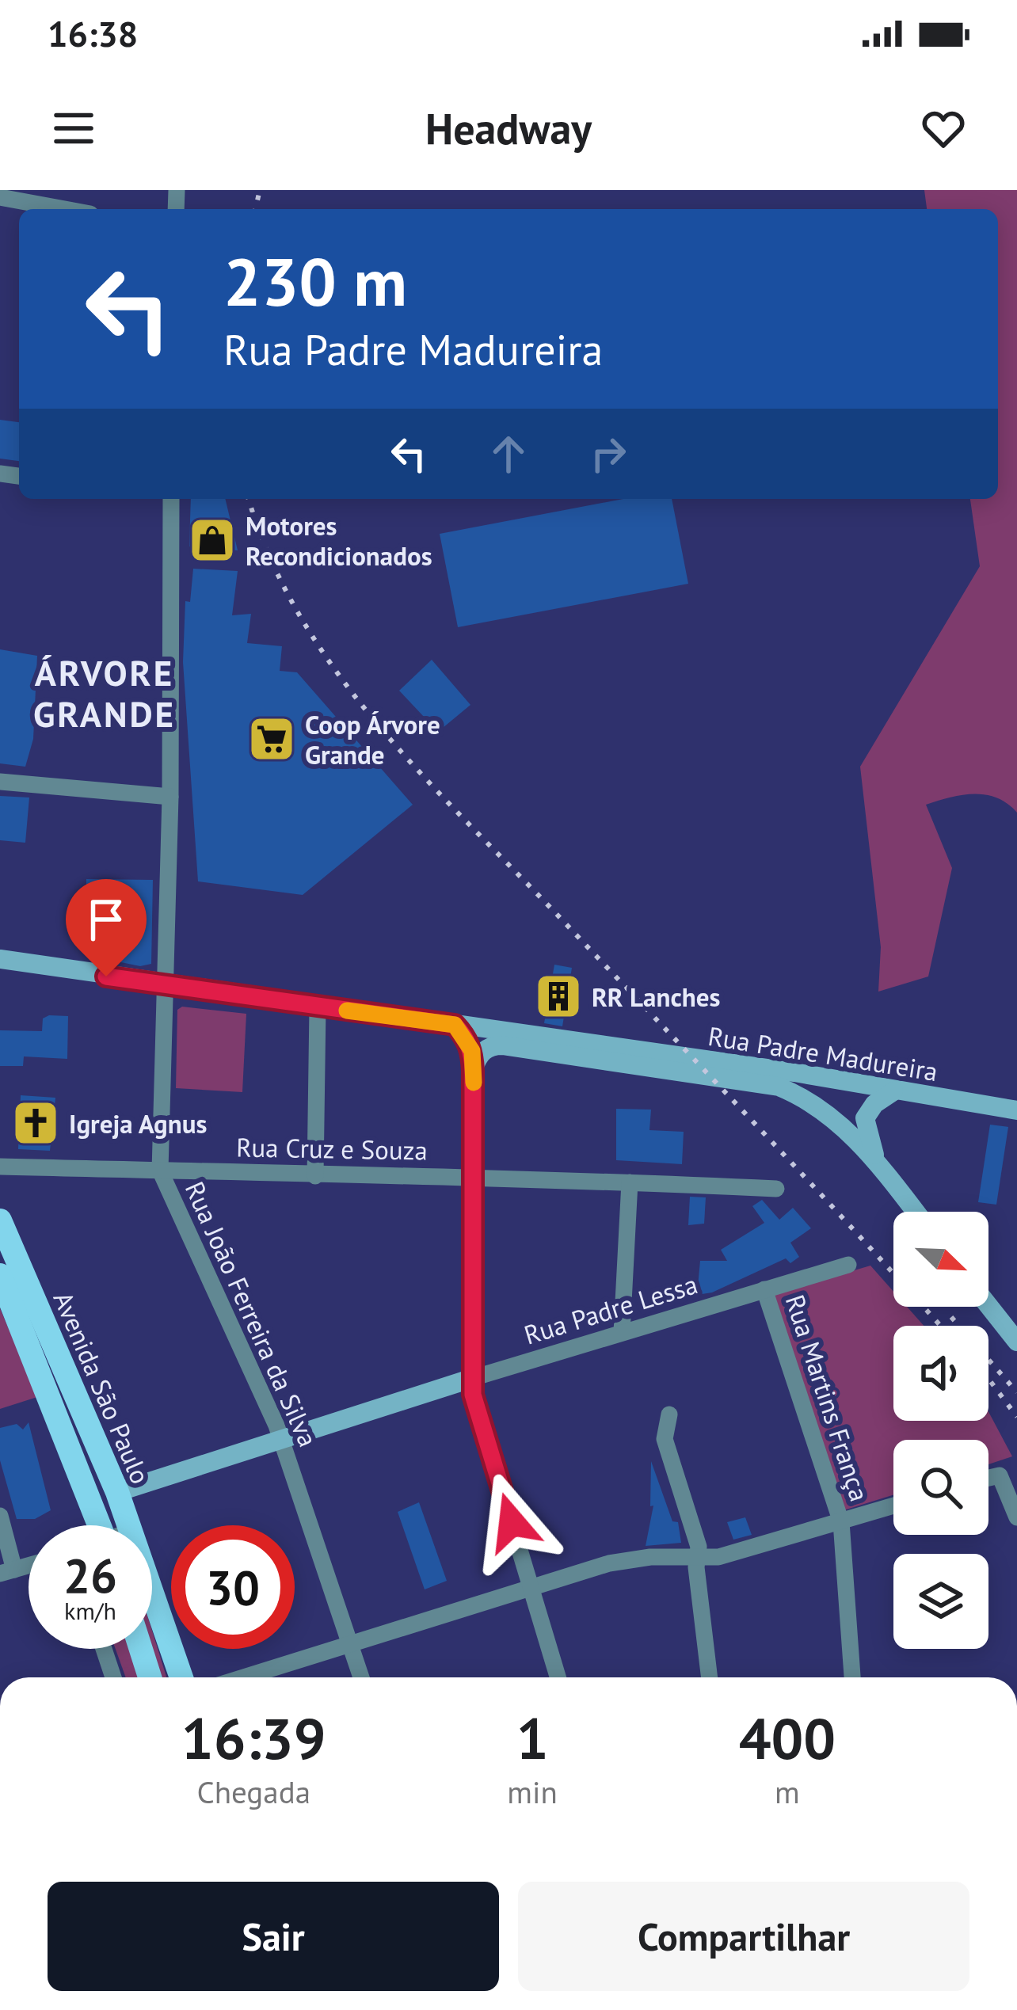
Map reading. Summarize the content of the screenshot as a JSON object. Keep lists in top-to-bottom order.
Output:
{
  "streets": {
    "main road": ["Rua Padre Madureira", "Rua Padre Lessa", "Avenida São Paulo"],
    "street": ["Rua Cruz e Souza", "Rua João Ferreira da Silva", "Rua Martins França"]
  },
  "crossings": [
    ["Rua Padre Madureira", "Rua João Ferreira da Silva"],
    ["Rua Cruz e Souza", "Rua João Ferreira da Silva"],
    ["Rua Padre Lessa", "Rua João Ferreira da Silva"],
    ["Rua Padre Lessa", "Avenida São Paulo"],
    ["Rua Padre Lessa", "Rua Martins França"]
  ],
  "districts": ["ÁRVORE GRANDE"],
  "places": {
    "shop": ["Motores Recondicionados"],
    "supermarket": ["Coop Árvore Grande"],
    "building": ["RR Lanches"],
    "church": ["Igreja Agnus"]
  },
  "north": "bottom right",
  "page": {
    "status": "16:38",
    "header": "Headway",
    "turn": ["230 m", "Rua Padre Madureira"],
    "speed": "26 km/h",
    "limit": "30",
    "eta": [
      "16:39",
      "Chegada",
      "1",
      "min",
      "400",
      "m"
    ],
    "buttons": ["Sair", "Compartilhar"]
  }
}
